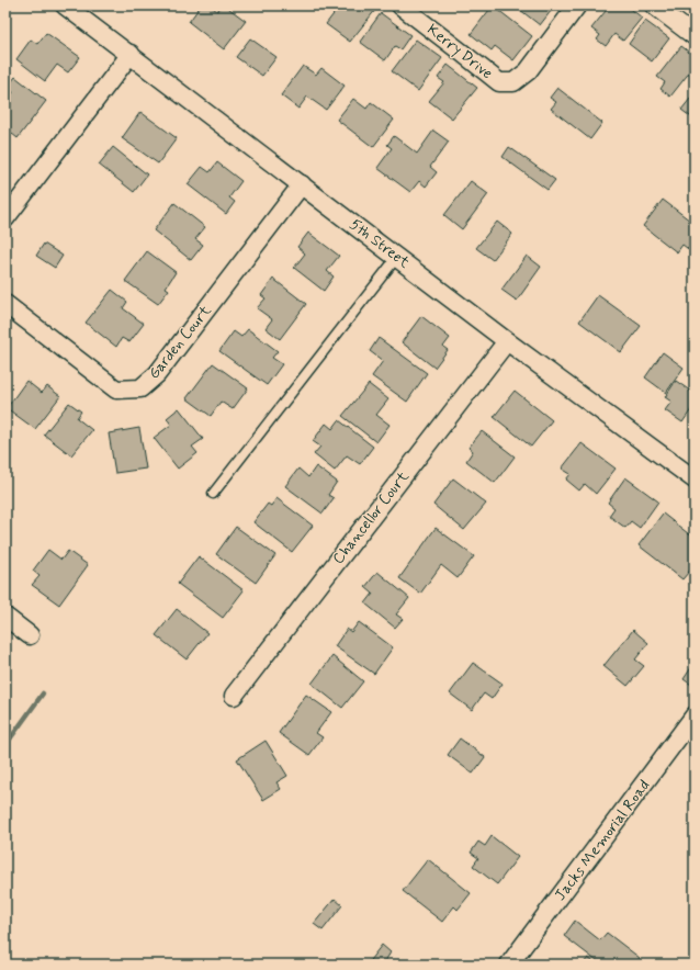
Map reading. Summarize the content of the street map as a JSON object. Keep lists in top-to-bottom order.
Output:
{
  "streets": {
    "street": [
      "Kerry Drive",
      "5th Street",
      "Garden Court",
      "Chancellor Court",
      "Jacks Memorial Road"
    ]
  },
  "crossings": [
    ["5th Street", "Garden Court"],
    ["5th Street", "Chancellor Court"]
  ]
}
